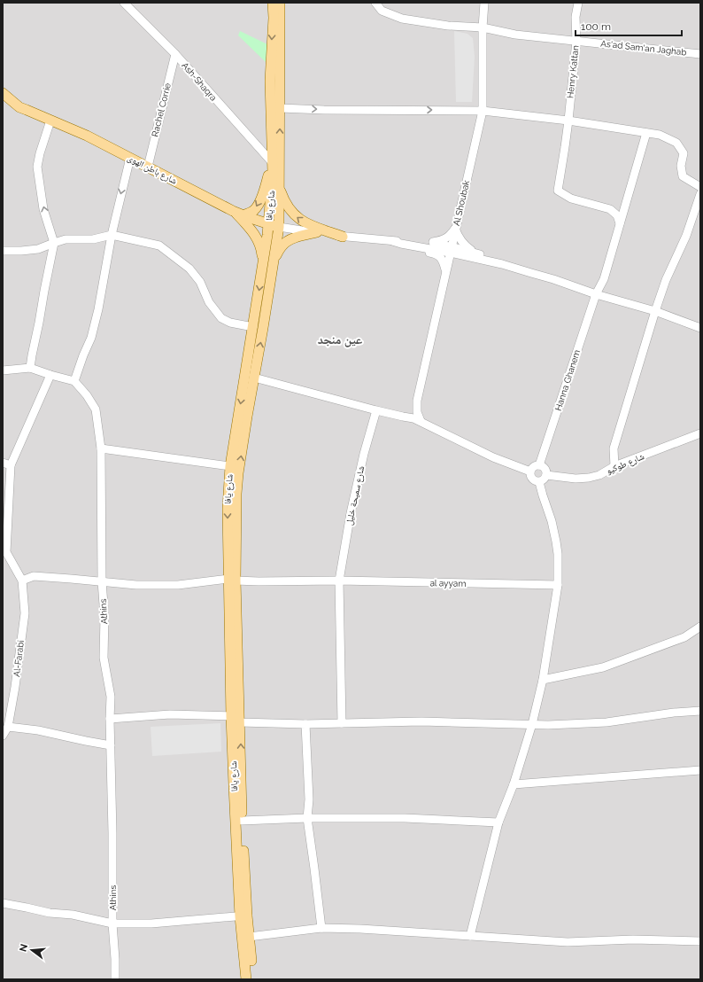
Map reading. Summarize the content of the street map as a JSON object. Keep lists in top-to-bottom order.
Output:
{
  "streets": {
    "main road": ["شارع باطن الهوى", "شارع يافا"],
    "street": [
      "As'ad Sam'an Jaghab",
      "Henry Kattan",
      "Ash-Shaqra",
      "Rachel Corrie",
      "Al Shoubak",
      "Hanna Ghanem",
      "شارع طوكيو",
      "شارع سميحة خليل",
      "al ayyam",
      "Athins",
      "Al-Farabi"
    ]
  },
  "crossings": [
    ["As'ad Sam'an Jaghab", "Henry Kattan"],
    ["As'ad Sam'an Jaghab", "Al Shoubak"],
    ["Henry Kattan", "Hanna Ghanem"],
    ["Ash-Shaqra", "Rachel Corrie"],
    ["Ash-Shaqra", "شارع يافا"],
    ["Rachel Corrie", "شارع باطن الهوى"],
    ["شارع باطن الهوى", "شارع يافا"],
    ["شارع يافا", "al ayyam"],
    ["Hanna Ghanem", "شارع طوكيو"],
    ["شارع سميحة خليل", "al ayyam"],
    ["al ayyam", "Athins"],
    ["al ayyam", "Al-Farabi"]
  ],
  "districts": ["عين منجد"],
  "scale_bar": "100 m",
  "north": "left"
}
